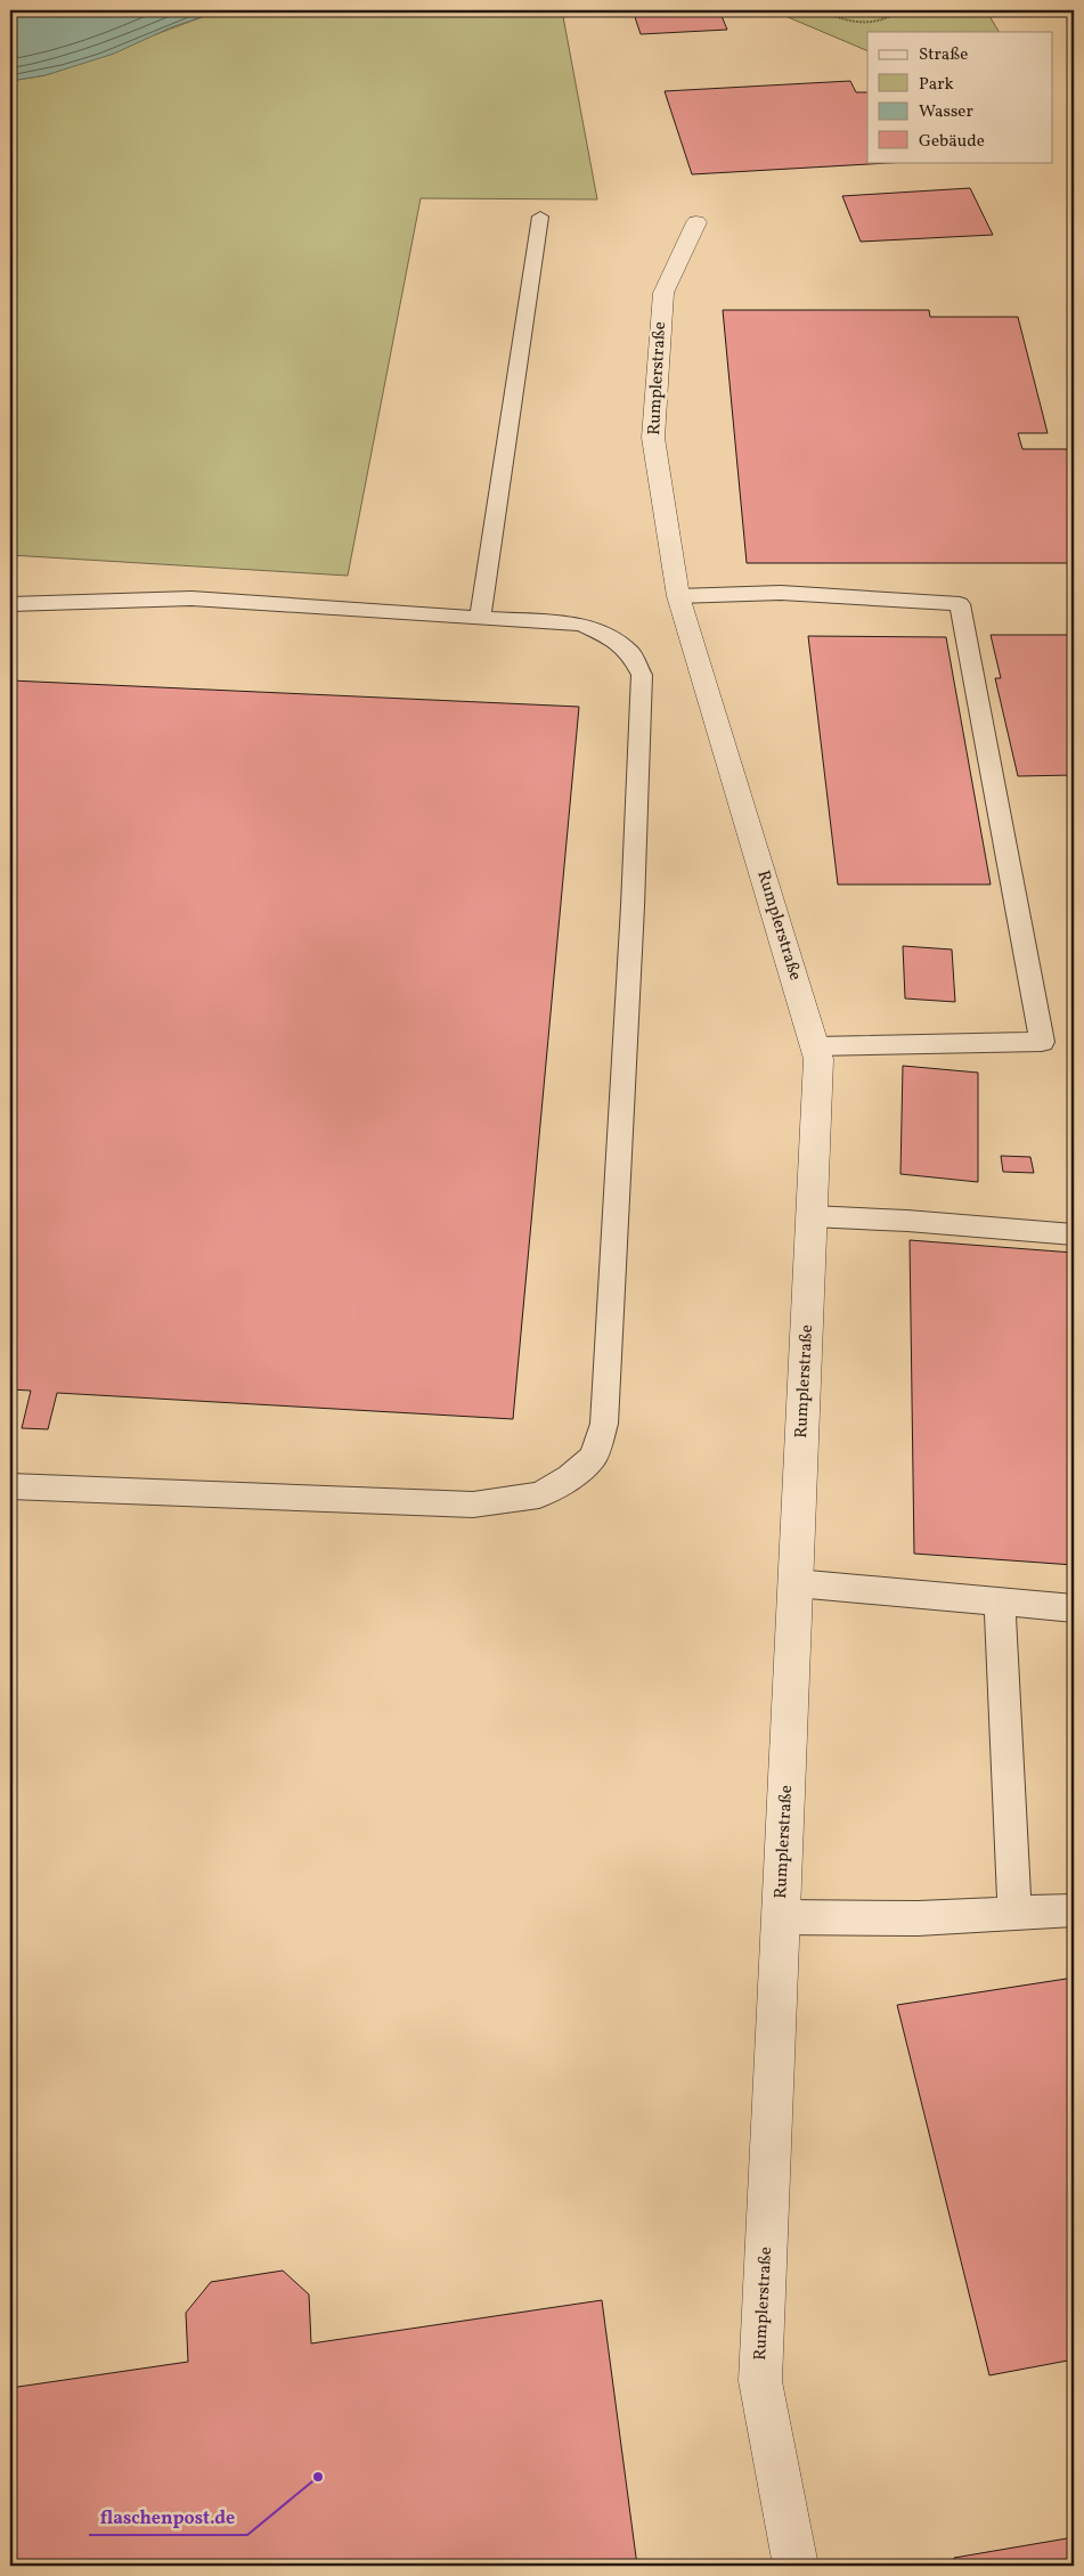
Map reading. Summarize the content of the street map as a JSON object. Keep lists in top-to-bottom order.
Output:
{
  "streets": {
    "street": ["Rumplerstraße"]
  },
  "places": ["flaschenpost.de"],
  "legend": [
    "Straße",
    "Park",
    "Wasser",
    "Gebäude"
  ]
}
